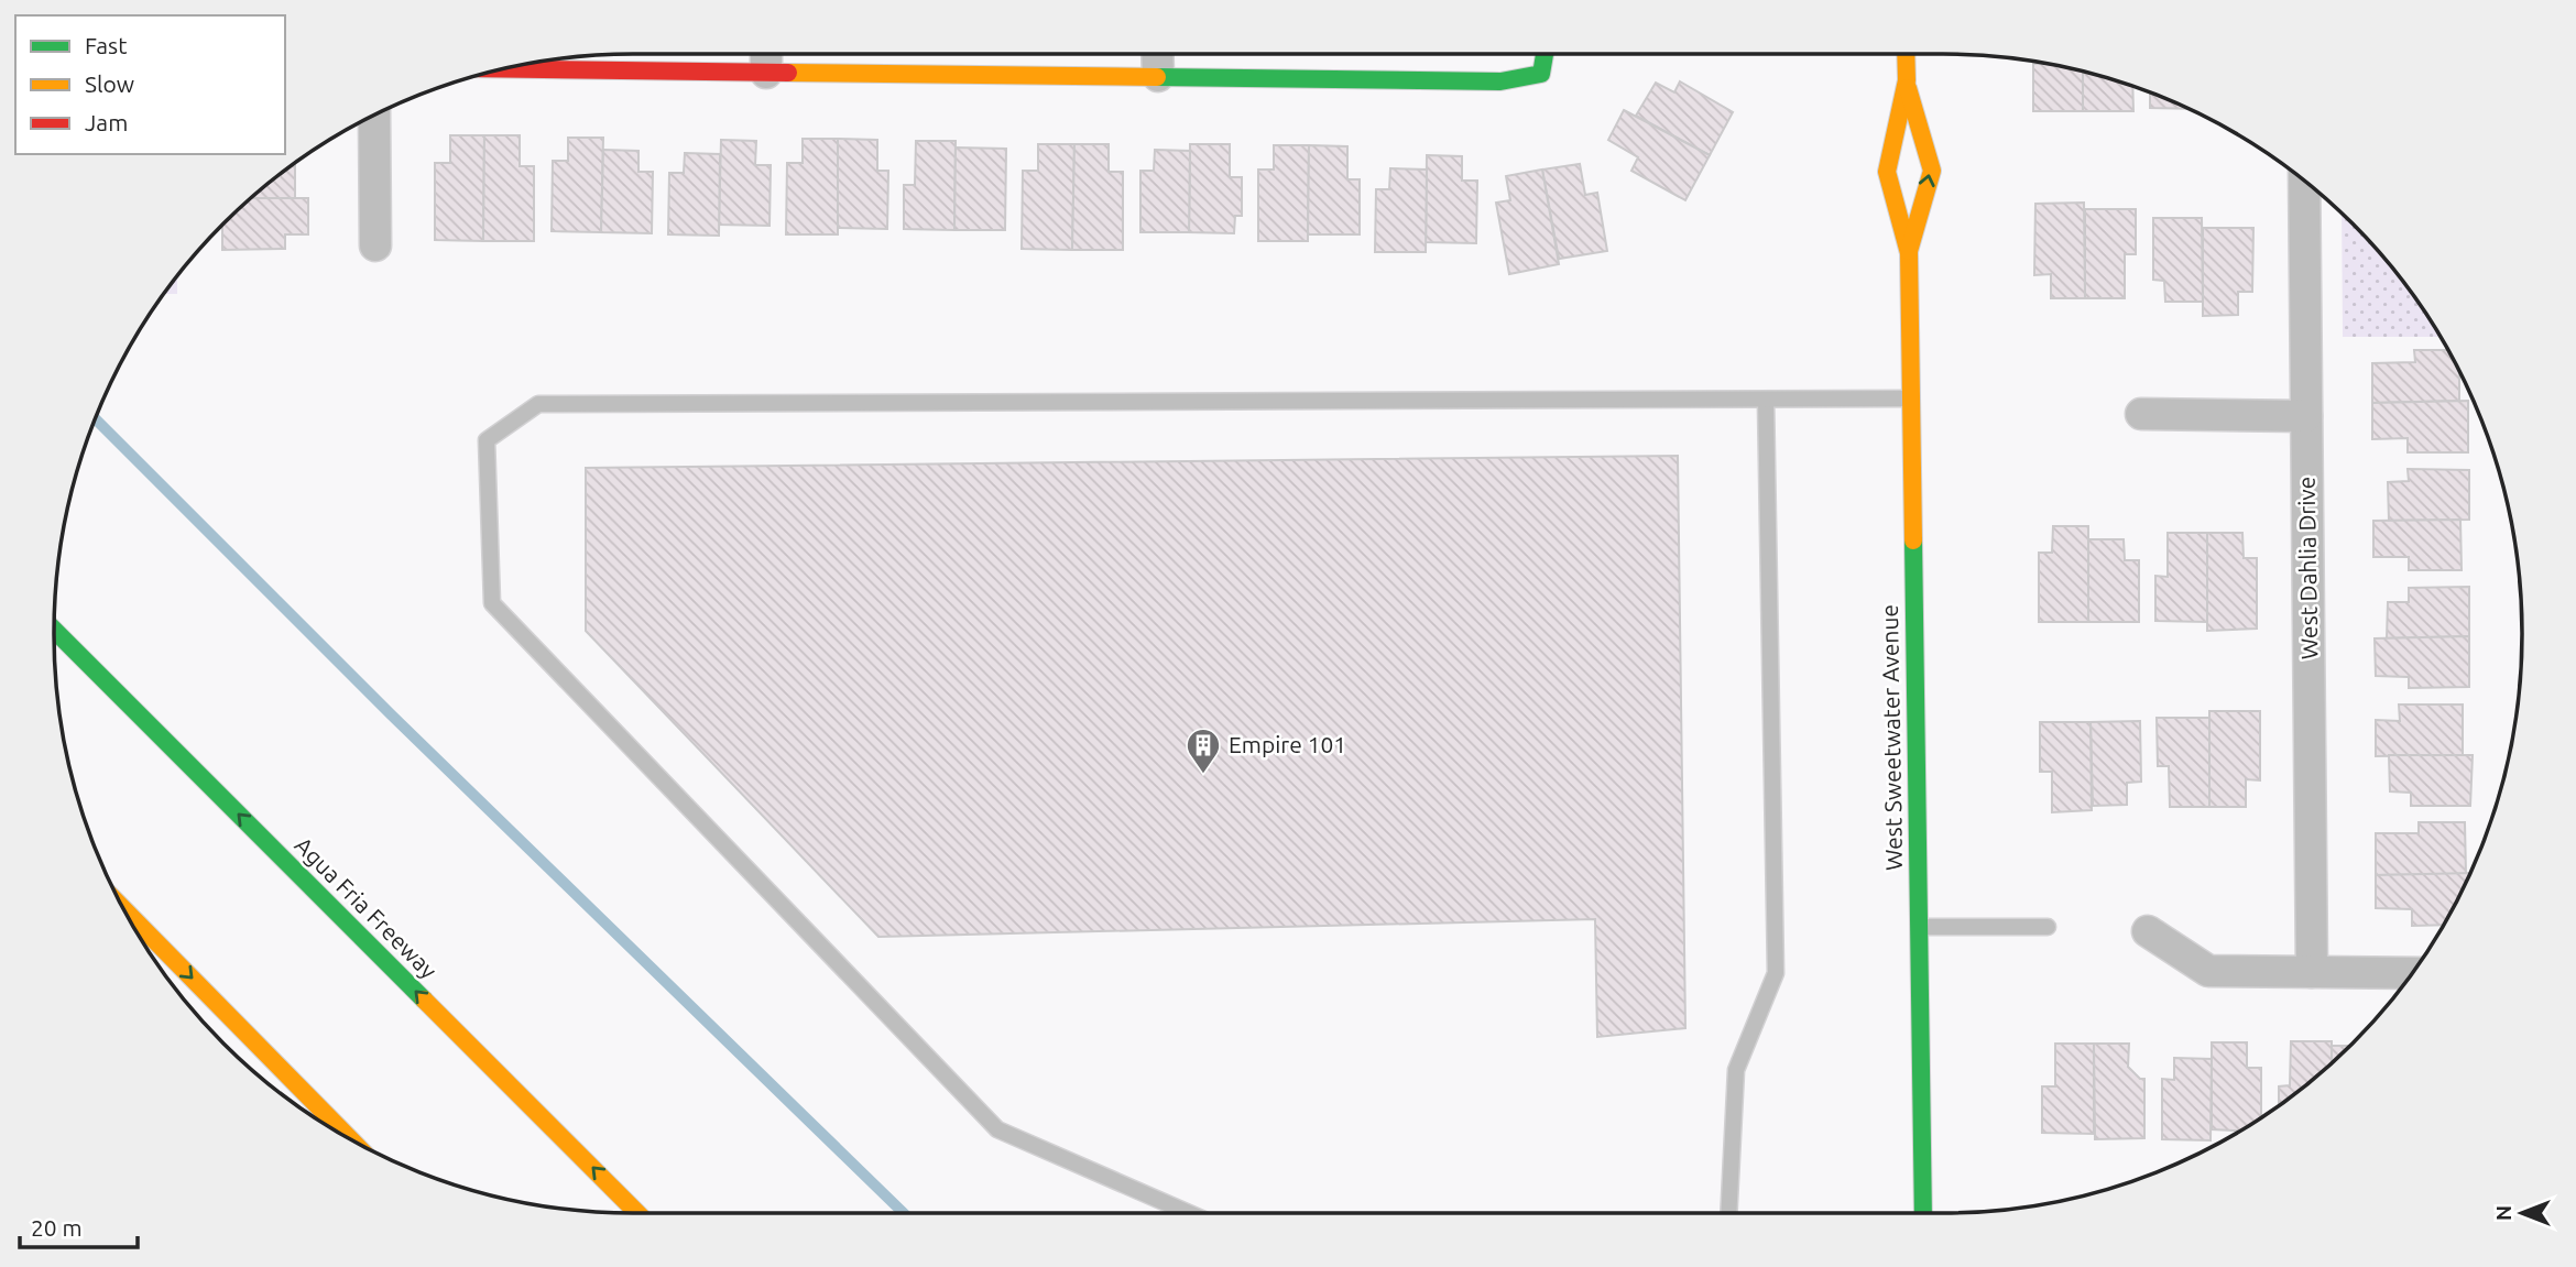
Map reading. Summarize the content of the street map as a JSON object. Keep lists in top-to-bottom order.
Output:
{
  "streets": {
    "main road": ["West Sweetwater Avenue", "Agua Fria Freeway"],
    "street": ["West Dahlia Drive"]
  },
  "places": {
    "building": ["Empire 101"]
  },
  "legend": ["Fast", "Slow", "Jam"],
  "scale_bar": "20 m",
  "north": "left"
}
